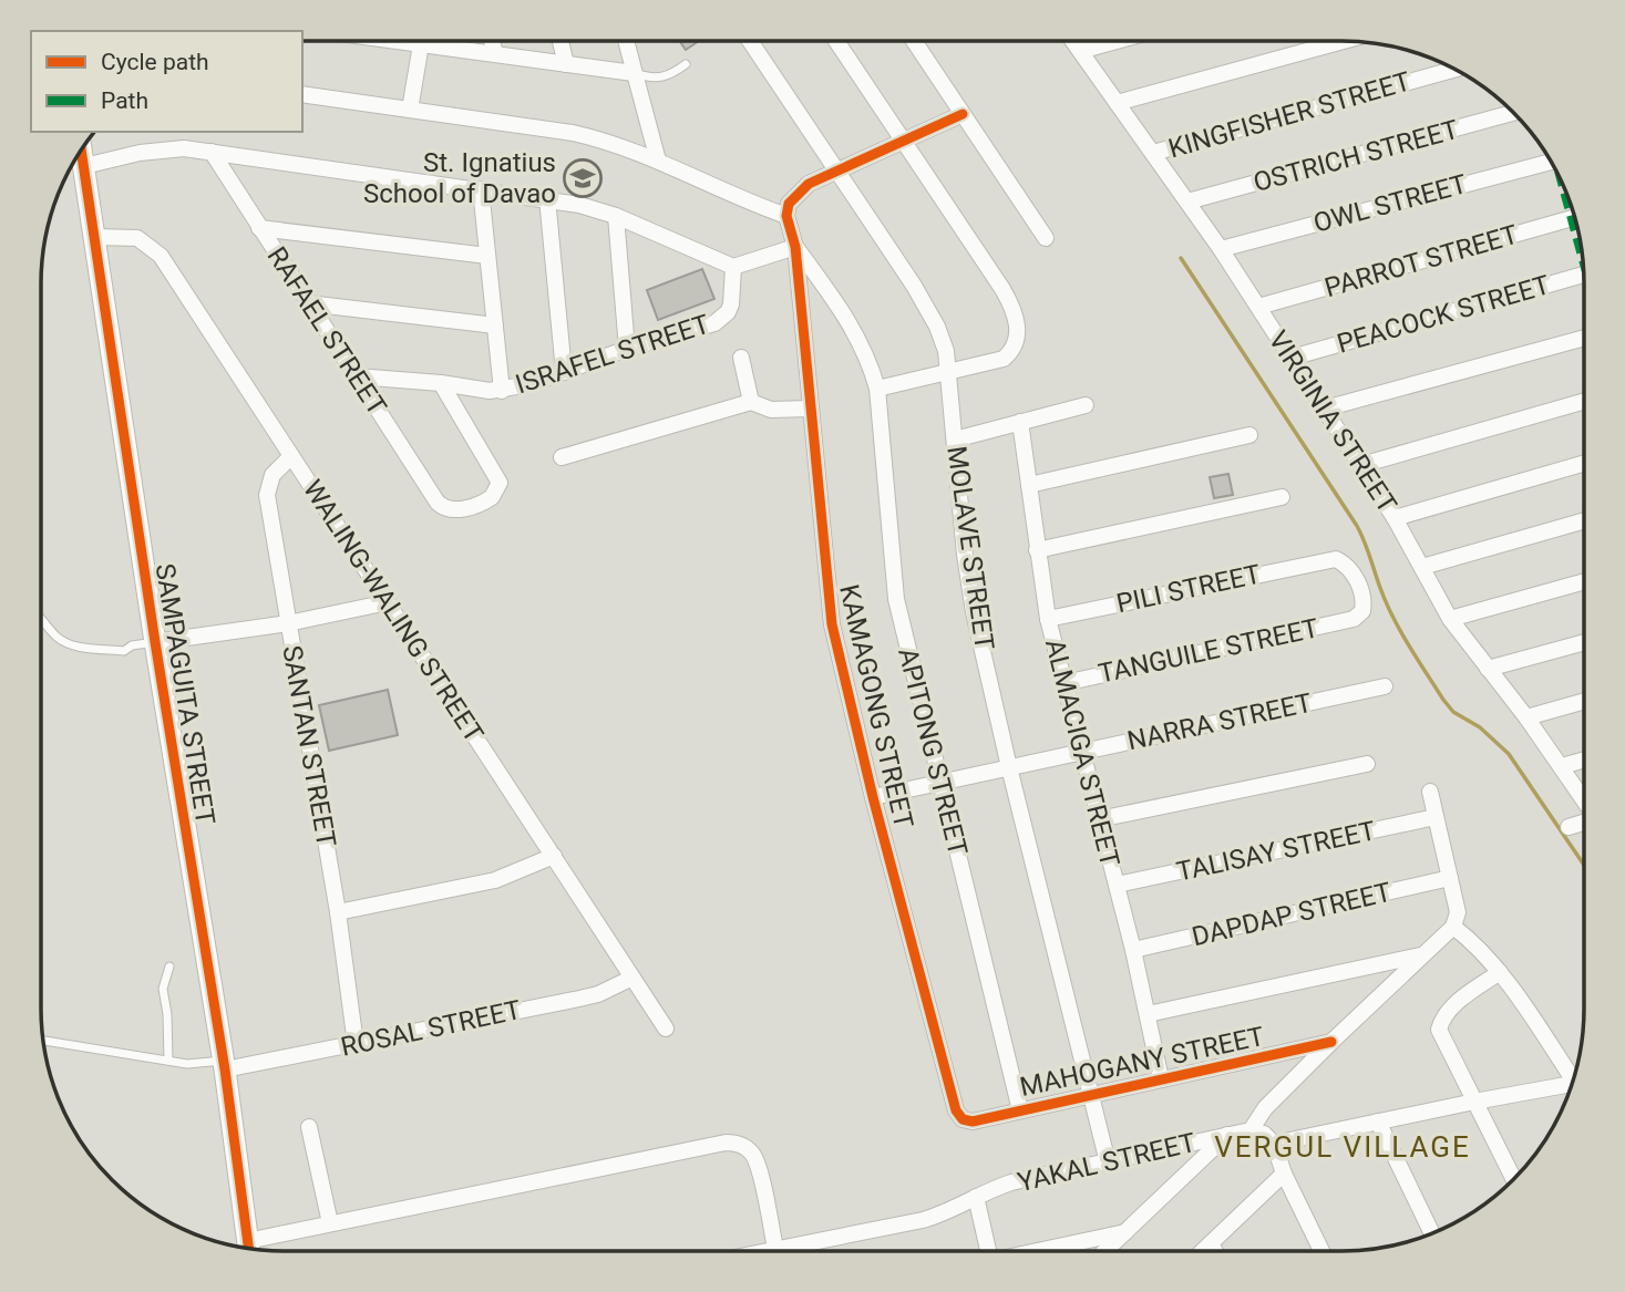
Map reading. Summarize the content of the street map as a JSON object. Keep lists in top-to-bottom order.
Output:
{
  "streets": {
    "street": [
      "KINGFISHER STREET",
      "OSTRICH STREET",
      "OWL STREET",
      "PARROT STREET",
      "PEACOCK STREET",
      "RAFAEL STREET",
      "ISRAFEL STREET",
      "VIRGINIA STREET",
      "MOLAVE STREET",
      "PILI STREET",
      "WALING-WALING STREET",
      "TANGUILE STREET",
      "SAMPAGUITA STREET",
      "KAMAGONG STREET",
      "NARRA STREET",
      "SANTAN STREET",
      "APITONG STREET",
      "ALMACIGA STREET",
      "TALISAY STREET",
      "DAPDAP STREET",
      "ROSAL STREET",
      "MAHOGANY STREET",
      "YAKAL STREET"
    ]
  },
  "crossings": [
    ["KINGFISHER STREET", "VIRGINIA STREET"],
    ["OSTRICH STREET", "VIRGINIA STREET"],
    ["OWL STREET", "VIRGINIA STREET"],
    ["PARROT STREET", "VIRGINIA STREET"],
    ["PEACOCK STREET", "VIRGINIA STREET"],
    ["RAFAEL STREET", "ISRAFEL STREET"],
    ["MOLAVE STREET", "NARRA STREET"],
    ["MOLAVE STREET", "MAHOGANY STREET"],
    ["MOLAVE STREET", "YAKAL STREET"],
    ["PILI STREET", "TANGUILE STREET"],
    ["PILI STREET", "ALMACIGA STREET"],
    ["WALING-WALING STREET", "SAMPAGUITA STREET"],
    ["WALING-WALING STREET", "SANTAN STREET"],
    ["WALING-WALING STREET", "ROSAL STREET"],
    ["TANGUILE STREET", "ALMACIGA STREET"],
    ["SAMPAGUITA STREET", "ROSAL STREET"],
    ["KAMAGONG STREET", "NARRA STREET"],
    ["KAMAGONG STREET", "APITONG STREET"],
    ["KAMAGONG STREET", "MAHOGANY STREET"],
    ["NARRA STREET", "APITONG STREET"],
    ["NARRA STREET", "ALMACIGA STREET"],
    ["SANTAN STREET", "ROSAL STREET"],
    ["APITONG STREET", "MAHOGANY STREET"],
    ["ALMACIGA STREET", "TALISAY STREET"],
    ["ALMACIGA STREET", "DAPDAP STREET"],
    ["ALMACIGA STREET", "MAHOGANY STREET"]
  ],
  "districts": ["VERGUL VILLAGE"],
  "places": {
    "school or university": ["St. Ignatius School of Davao"]
  },
  "legend": ["Cycle path", "Path"]
}
